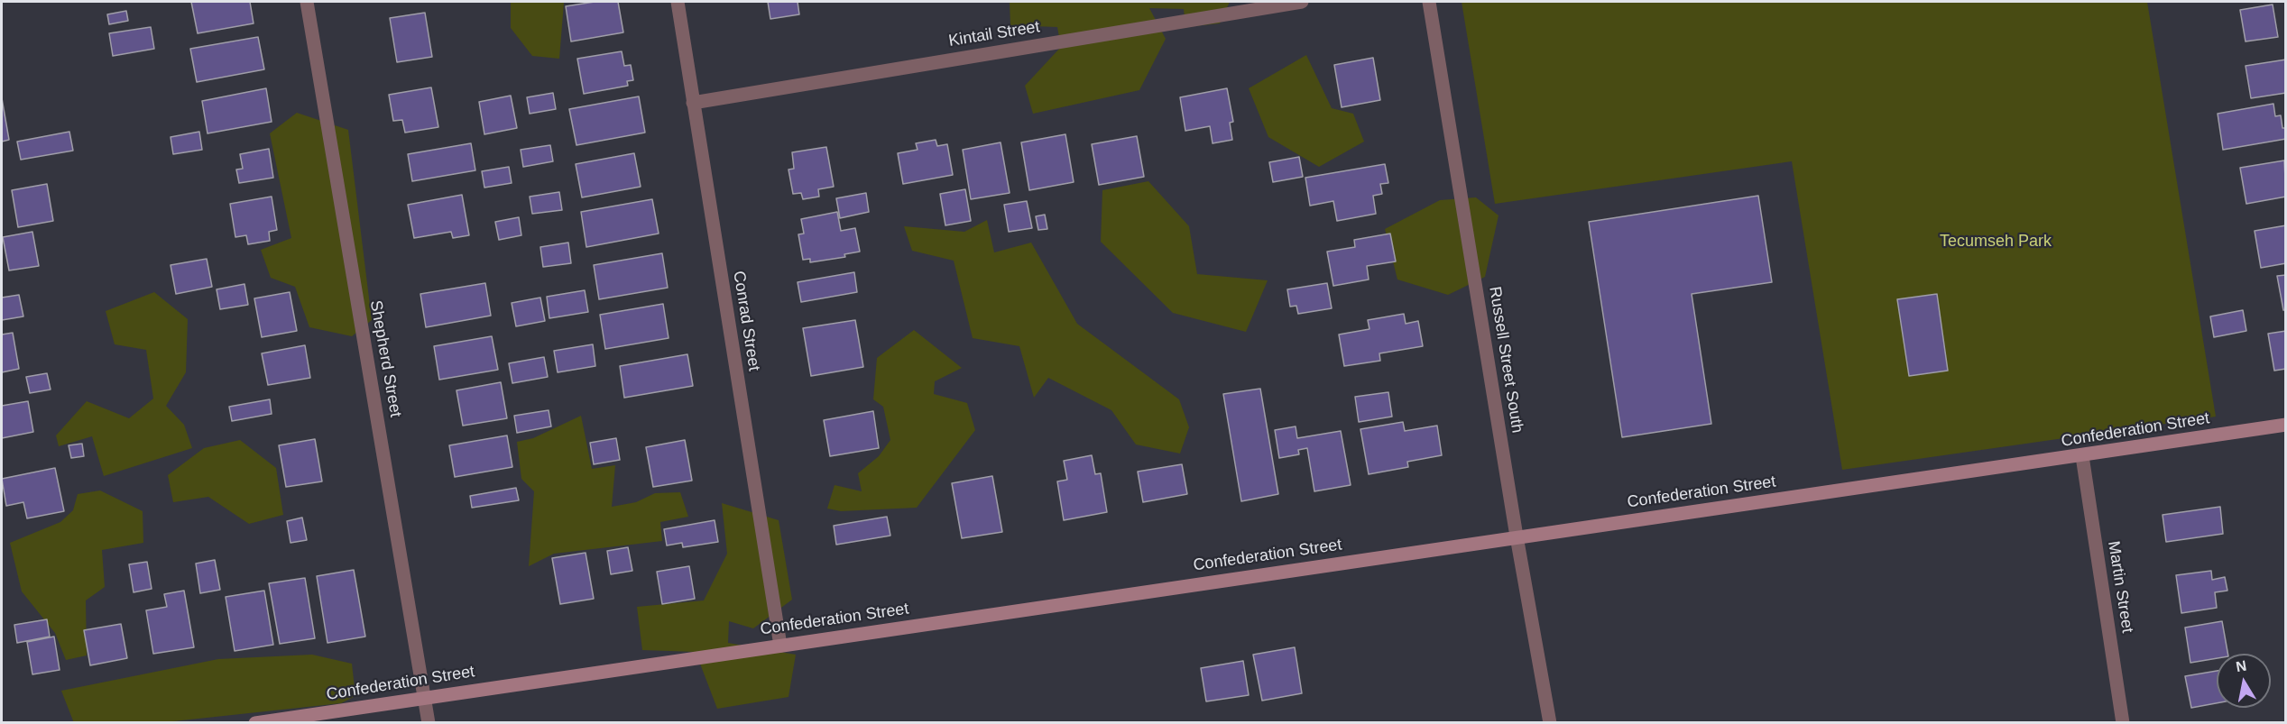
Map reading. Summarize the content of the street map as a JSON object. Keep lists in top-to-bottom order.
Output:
{
  "streets": {
    "main road": ["Confederation Street"],
    "street": [
      "Kintail Street",
      "Conrad Street",
      "Shepherd Street",
      "Russell Street South",
      "Martin Street"
    ]
  },
  "crossings": [
    ["Kintail Street", "Conrad Street"],
    ["Conrad Street", "Confederation Street"],
    ["Shepherd Street", "Confederation Street"],
    ["Russell Street South", "Confederation Street"],
    ["Confederation Street", "Martin Street"]
  ],
  "parks": ["Tecumseh Park"],
  "north": "top"
}
